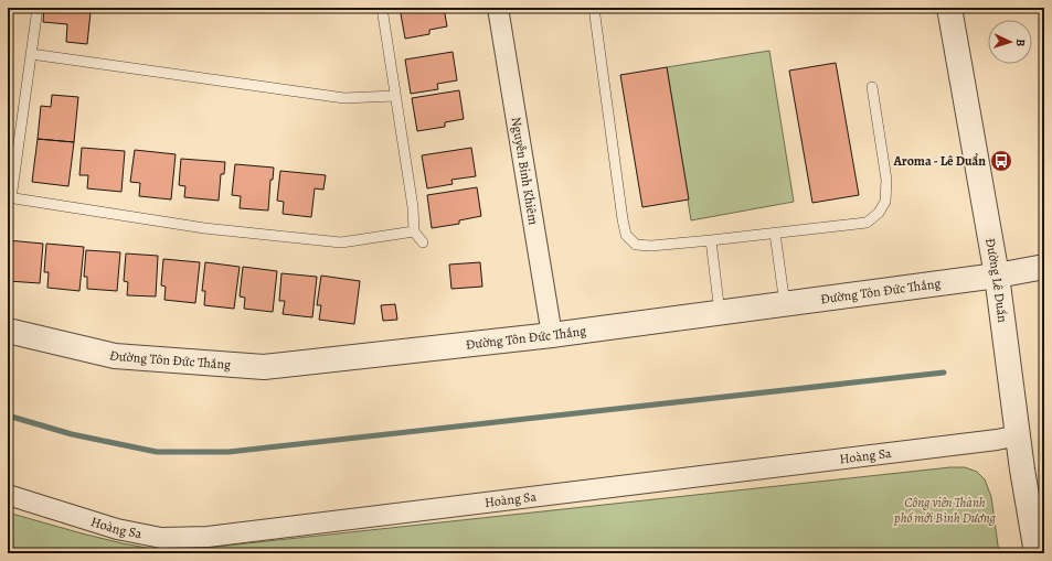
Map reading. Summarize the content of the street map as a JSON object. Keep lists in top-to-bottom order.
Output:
{
  "streets": {
    "street": [
      "Nguyễn Bỉnh Khiêm",
      "Đường Lê Duẩn",
      "Đường Tôn Đức Thắng",
      "Hoàng Sa"
    ]
  },
  "crossings": [
    ["Nguyễn Bỉnh Khiêm", "Đường Tôn Đức Thắng"],
    ["Đường Lê Duẩn", "Đường Tôn Đức Thắng"],
    ["Đường Lê Duẩn", "Hoàng Sa"]
  ],
  "parks": ["Công viên Thành phố mới Bình Dương"],
  "places": {
    "bus stop": ["Aroma - Lê Duẩn"]
  },
  "north": "right"
}
